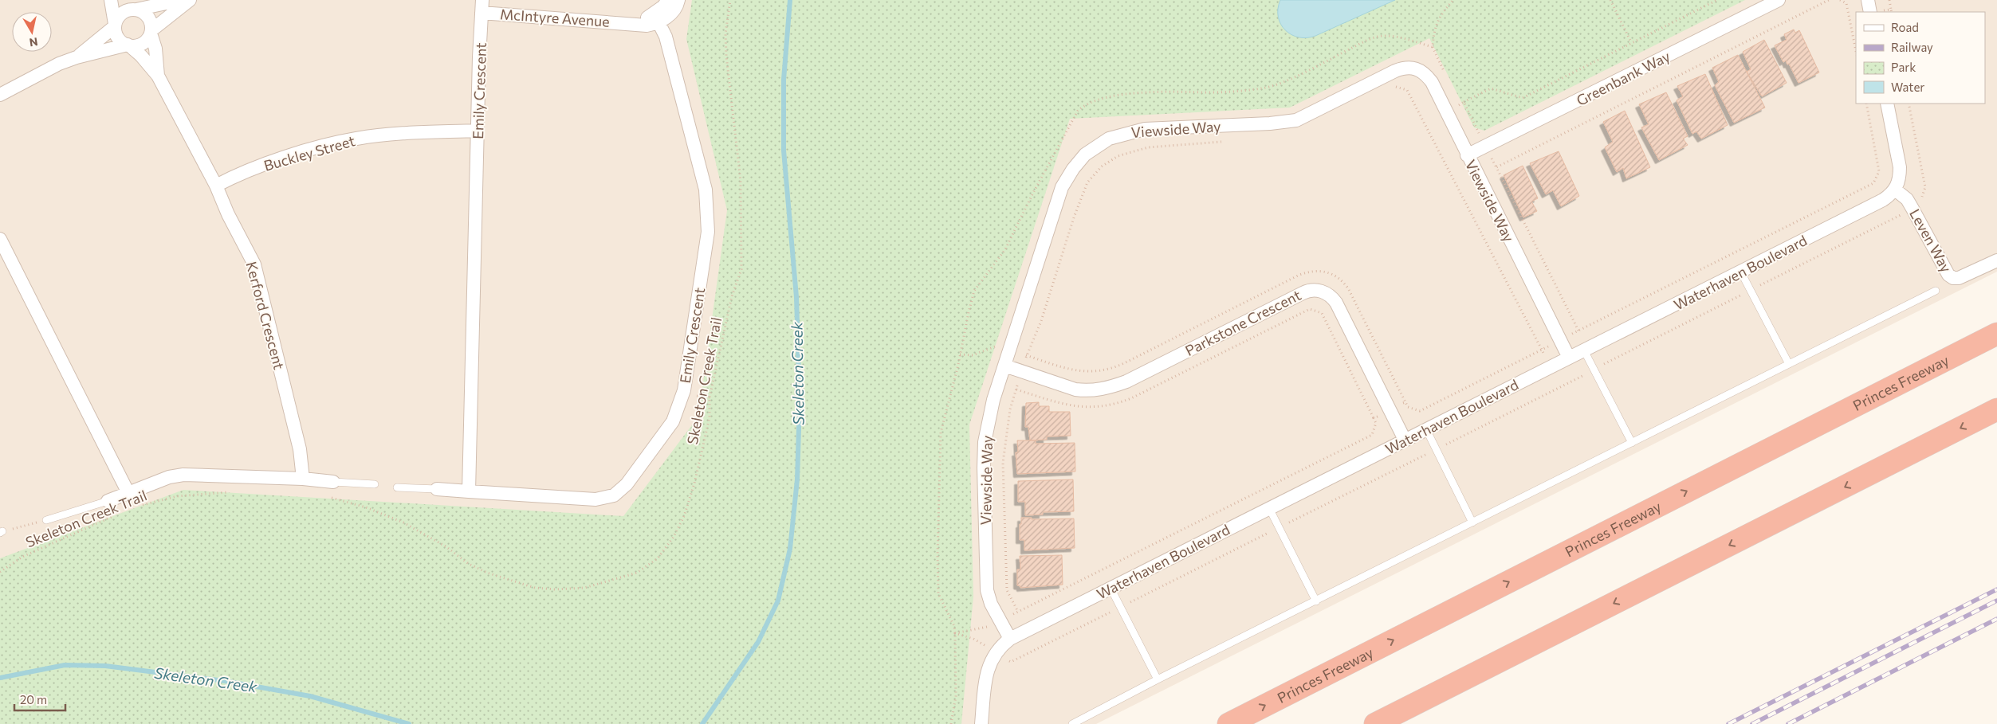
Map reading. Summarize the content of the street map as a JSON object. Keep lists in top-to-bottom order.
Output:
{
  "streets": {
    "highway": ["Princes Freeway"],
    "street": [
      "McIntyre Avenue",
      "Greenbank Way",
      "Emily Crescent",
      "Viewside Way",
      "Buckley Street",
      "Leven Way",
      "Waterhaven Boulevard",
      "Kerford Crescent",
      "Parkstone Crescent"
    ],
    "path": ["Skeleton Creek Trail"]
  },
  "crossings": [
    ["McIntyre Avenue", "Emily Crescent"],
    ["Greenbank Way", "Viewside Way"],
    ["Emily Crescent", "Buckley Street"],
    ["Viewside Way", "Waterhaven Boulevard"],
    ["Viewside Way", "Parkstone Crescent"],
    ["Buckley Street", "Kerford Crescent"],
    ["Leven Way", "Waterhaven Boulevard"],
    ["Waterhaven Boulevard", "Parkstone Crescent"]
  ],
  "water": ["Skeleton Creek"],
  "legend": [
    "Road",
    "Railway",
    "Park",
    "Water"
  ],
  "scale_bar": "20 m",
  "north": "bottom"
}
